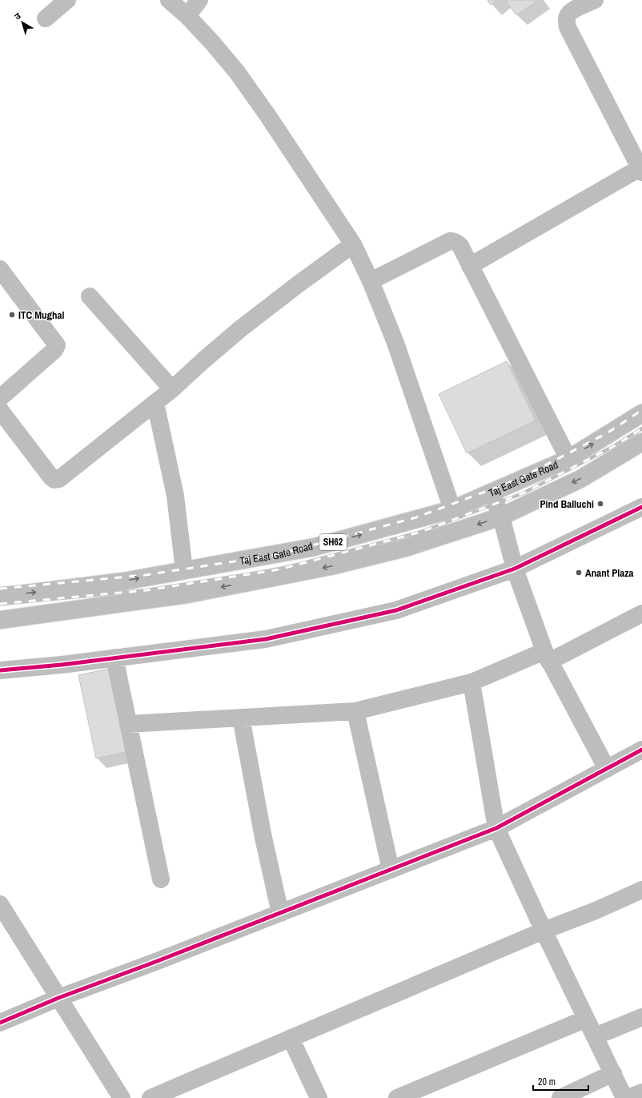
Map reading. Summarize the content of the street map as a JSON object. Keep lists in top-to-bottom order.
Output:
{
  "streets": {
    "street": ["Taj East Gate Road", "SH62"]
  },
  "places": ["ITC Mughal", "Pind Balluchi", "Anant Plaza"],
  "scale_bar": "20 m",
  "north": "top left"
}
